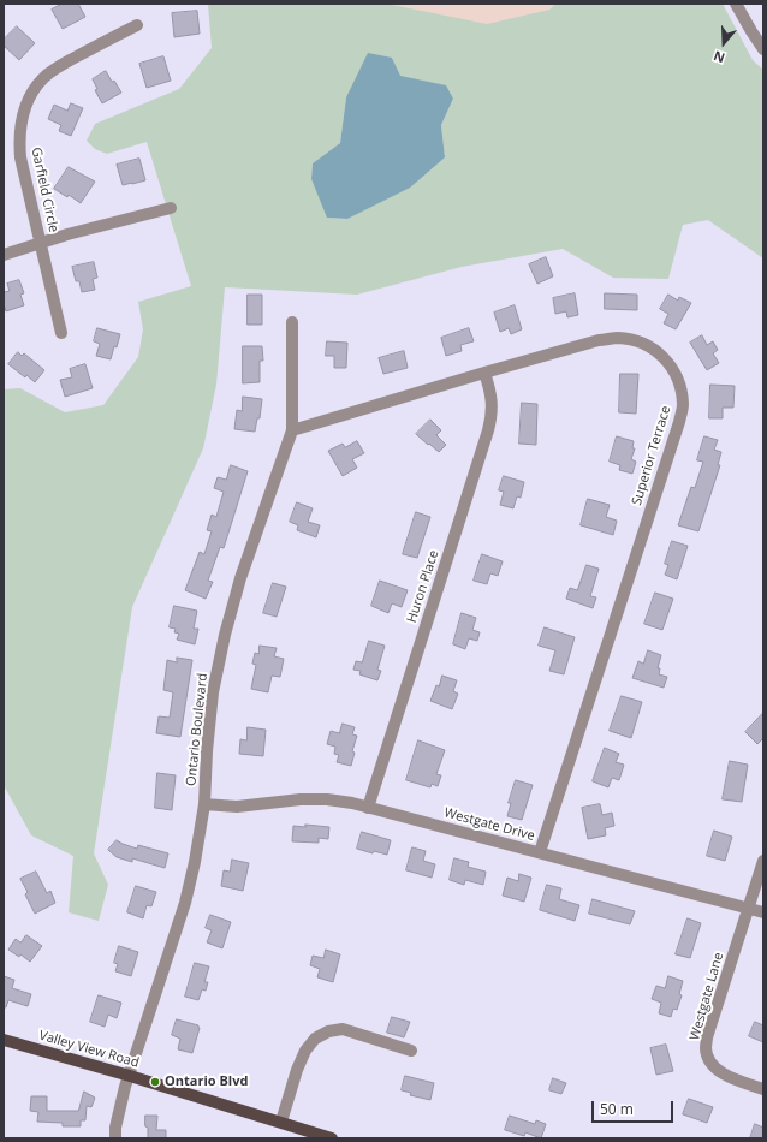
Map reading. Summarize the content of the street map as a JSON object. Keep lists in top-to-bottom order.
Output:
{
  "streets": {
    "main road": ["Valley View Road"],
    "street": [
      "Garfield Circle",
      "Superior Terrace",
      "Huron Place",
      "Ontario Boulevard",
      "Westgate Drive",
      "Westgate Lane"
    ]
  },
  "crossings": [
    ["Superior Terrace", "Huron Place"],
    ["Superior Terrace", "Ontario Boulevard"],
    ["Superior Terrace", "Westgate Drive"],
    ["Huron Place", "Westgate Drive"],
    ["Ontario Boulevard", "Westgate Drive"],
    ["Ontario Boulevard", "Valley View Road"],
    ["Westgate Drive", "Westgate Lane"]
  ],
  "places": ["Ontario Blvd"],
  "scale_bar": "50 m",
  "north": "bottom"
}
